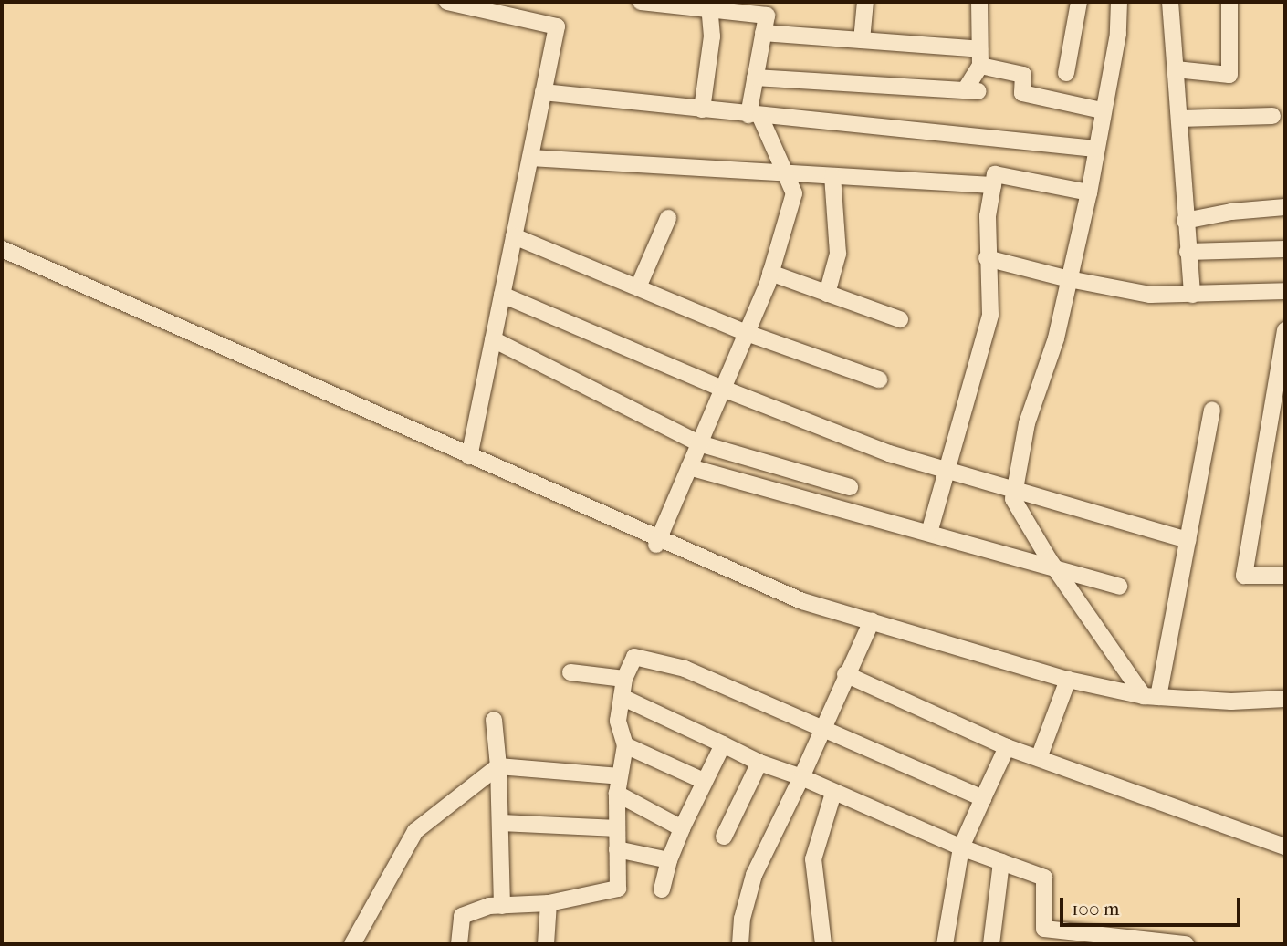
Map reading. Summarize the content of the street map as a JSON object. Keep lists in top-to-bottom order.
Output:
{
  "scale_bar": "100 m"
}
